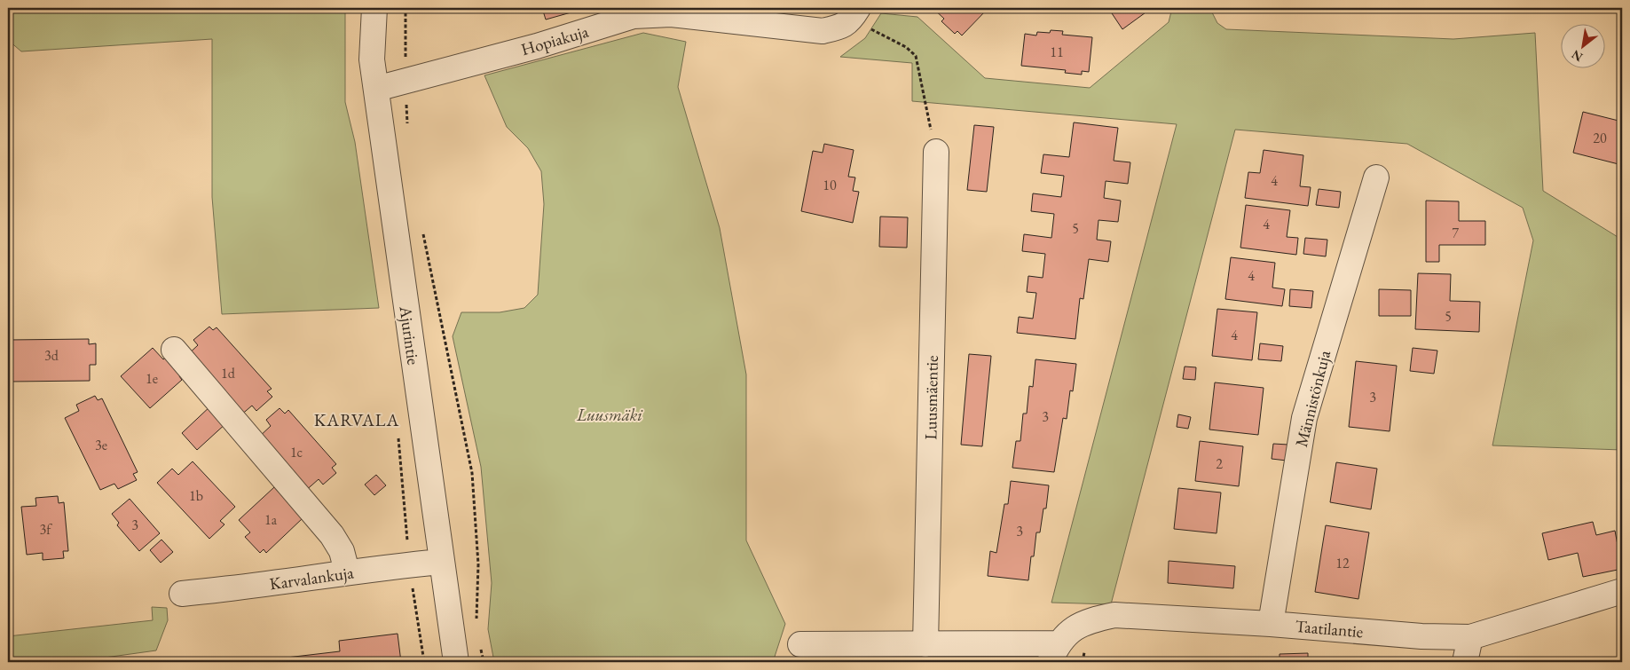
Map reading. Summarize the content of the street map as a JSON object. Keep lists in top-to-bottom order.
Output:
{
  "streets": {
    "street": [
      "Hopiakuja",
      "Ajurintie",
      "Luusmäentie",
      "Männistönkuja",
      "Karvalankuja",
      "Taatilantie"
    ]
  },
  "crossings": [
    ["Hopiakuja", "Ajurintie"],
    ["Ajurintie", "Karvalankuja"],
    ["Männistönkuja", "Taatilantie"]
  ],
  "districts": ["KARVALA"],
  "parks": ["Luusmäki"],
  "house_numbers": [
    "11",
    "20",
    "4",
    "10",
    "4",
    "5",
    "7",
    "4",
    "5",
    "4",
    "3d",
    "1d",
    "1e",
    "3",
    "3",
    "3e",
    "1c",
    "2",
    "1b",
    "1a",
    "3",
    "3f",
    "3",
    "12"
  ],
  "north": "bottom left"
}
